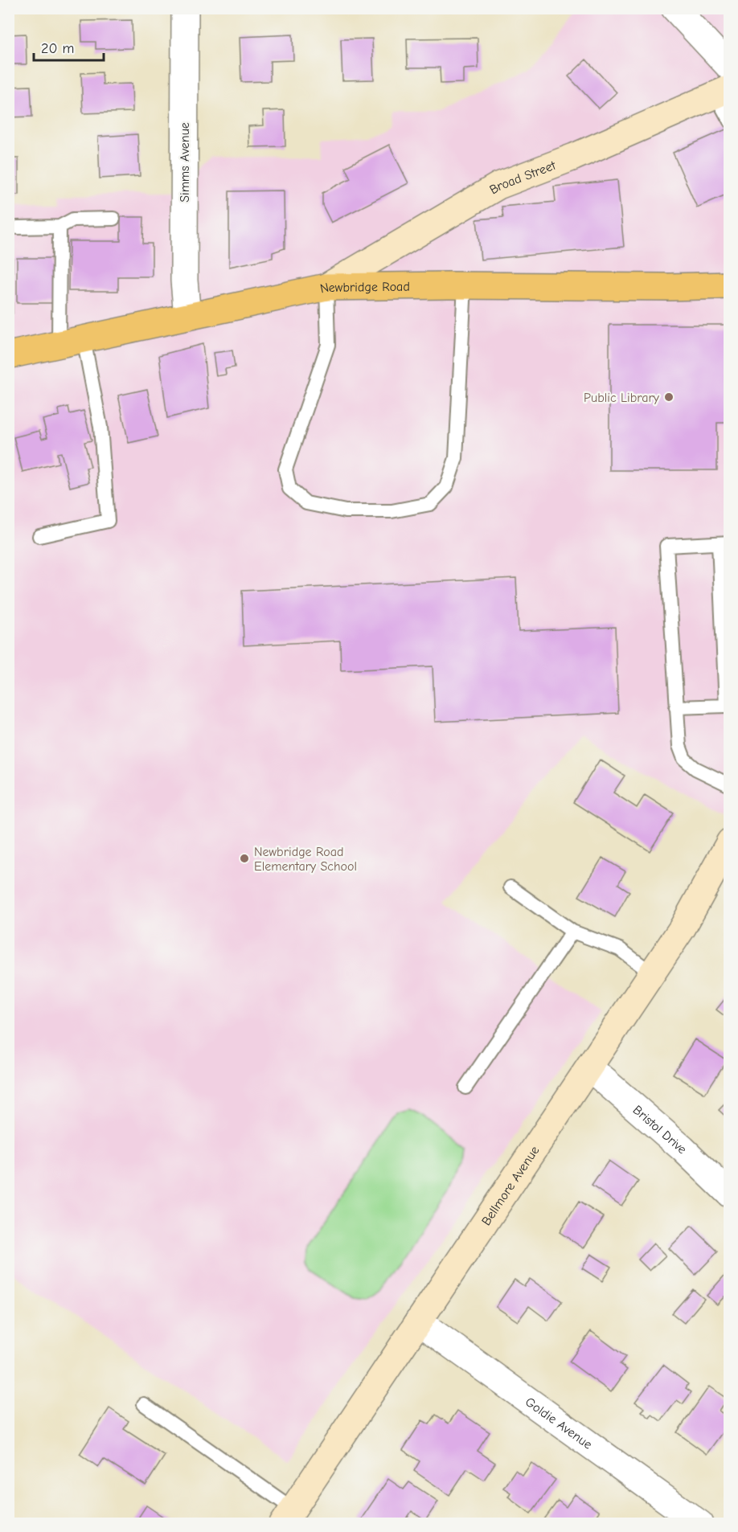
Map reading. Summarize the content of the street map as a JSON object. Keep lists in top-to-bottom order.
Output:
{
  "streets": {
    "main road": ["Broad Street", "Newbridge Road", "Bellmore Avenue"],
    "street": ["Simms Avenue", "Bristol Drive", "Goldie Avenue"]
  },
  "crossings": [
    ["Simms Avenue", "Newbridge Road"],
    ["Broad Street", "Newbridge Road"],
    ["Bristol Drive", "Bellmore Avenue"],
    ["Bellmore Avenue", "Goldie Avenue"]
  ],
  "places": ["Public Library", "Newbridge Road Elementary School"],
  "scale_bar": "20 m"
}
